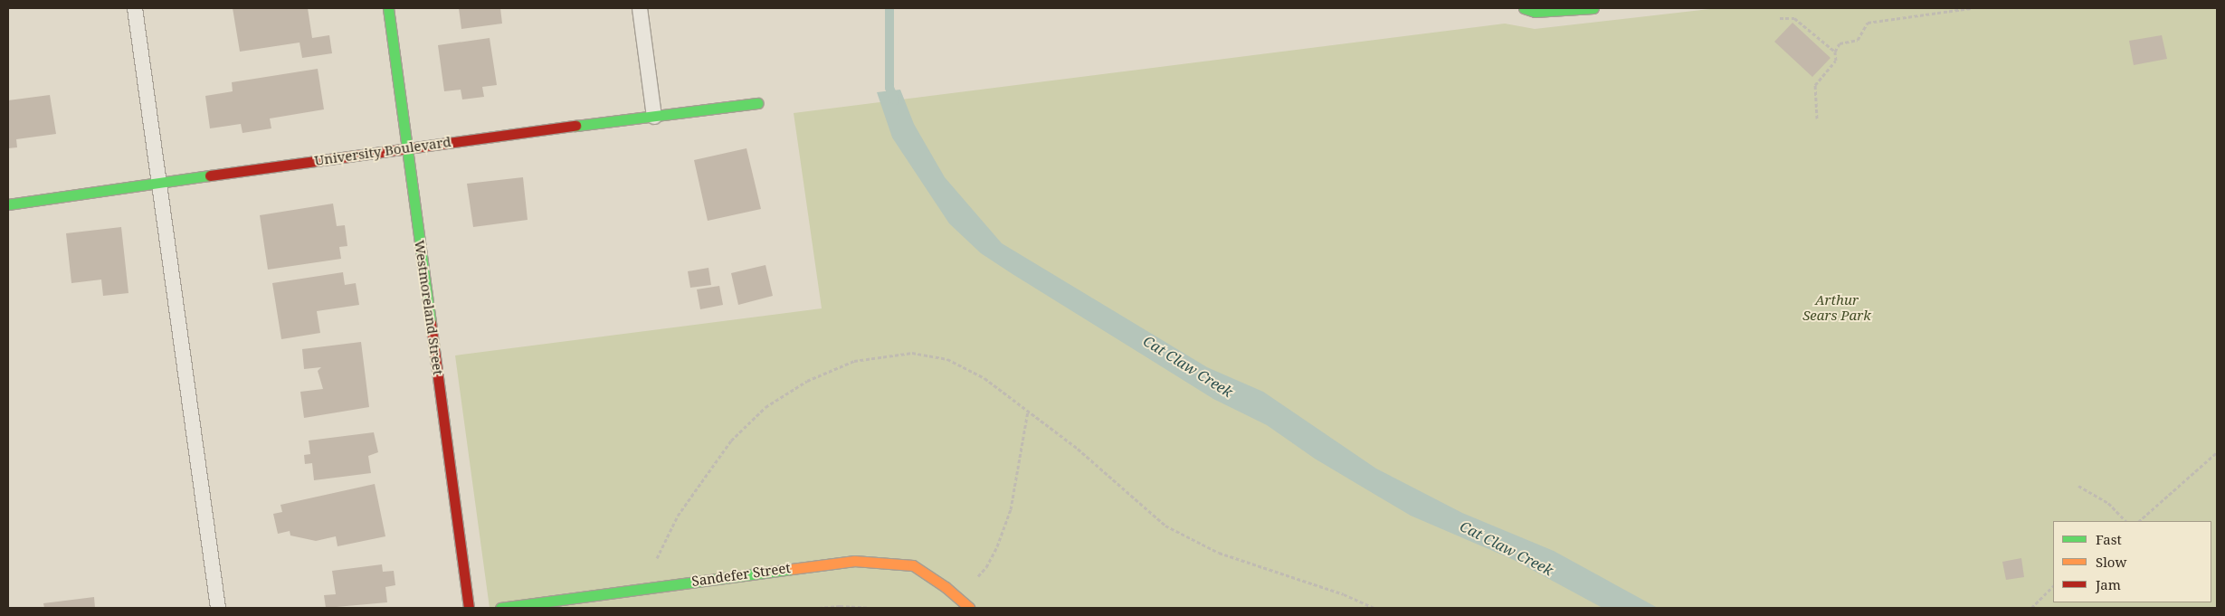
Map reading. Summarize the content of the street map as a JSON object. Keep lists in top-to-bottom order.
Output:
{
  "streets": {
    "street": ["University Boulevard", "Westmoreland Street", "Sandefer Street"]
  },
  "crossings": [
    ["University Boulevard", "Westmoreland Street"]
  ],
  "water": ["Cat Claw Creek"],
  "parks": ["Arthur Sears Park"],
  "legend": ["Fast", "Slow", "Jam"]
}
